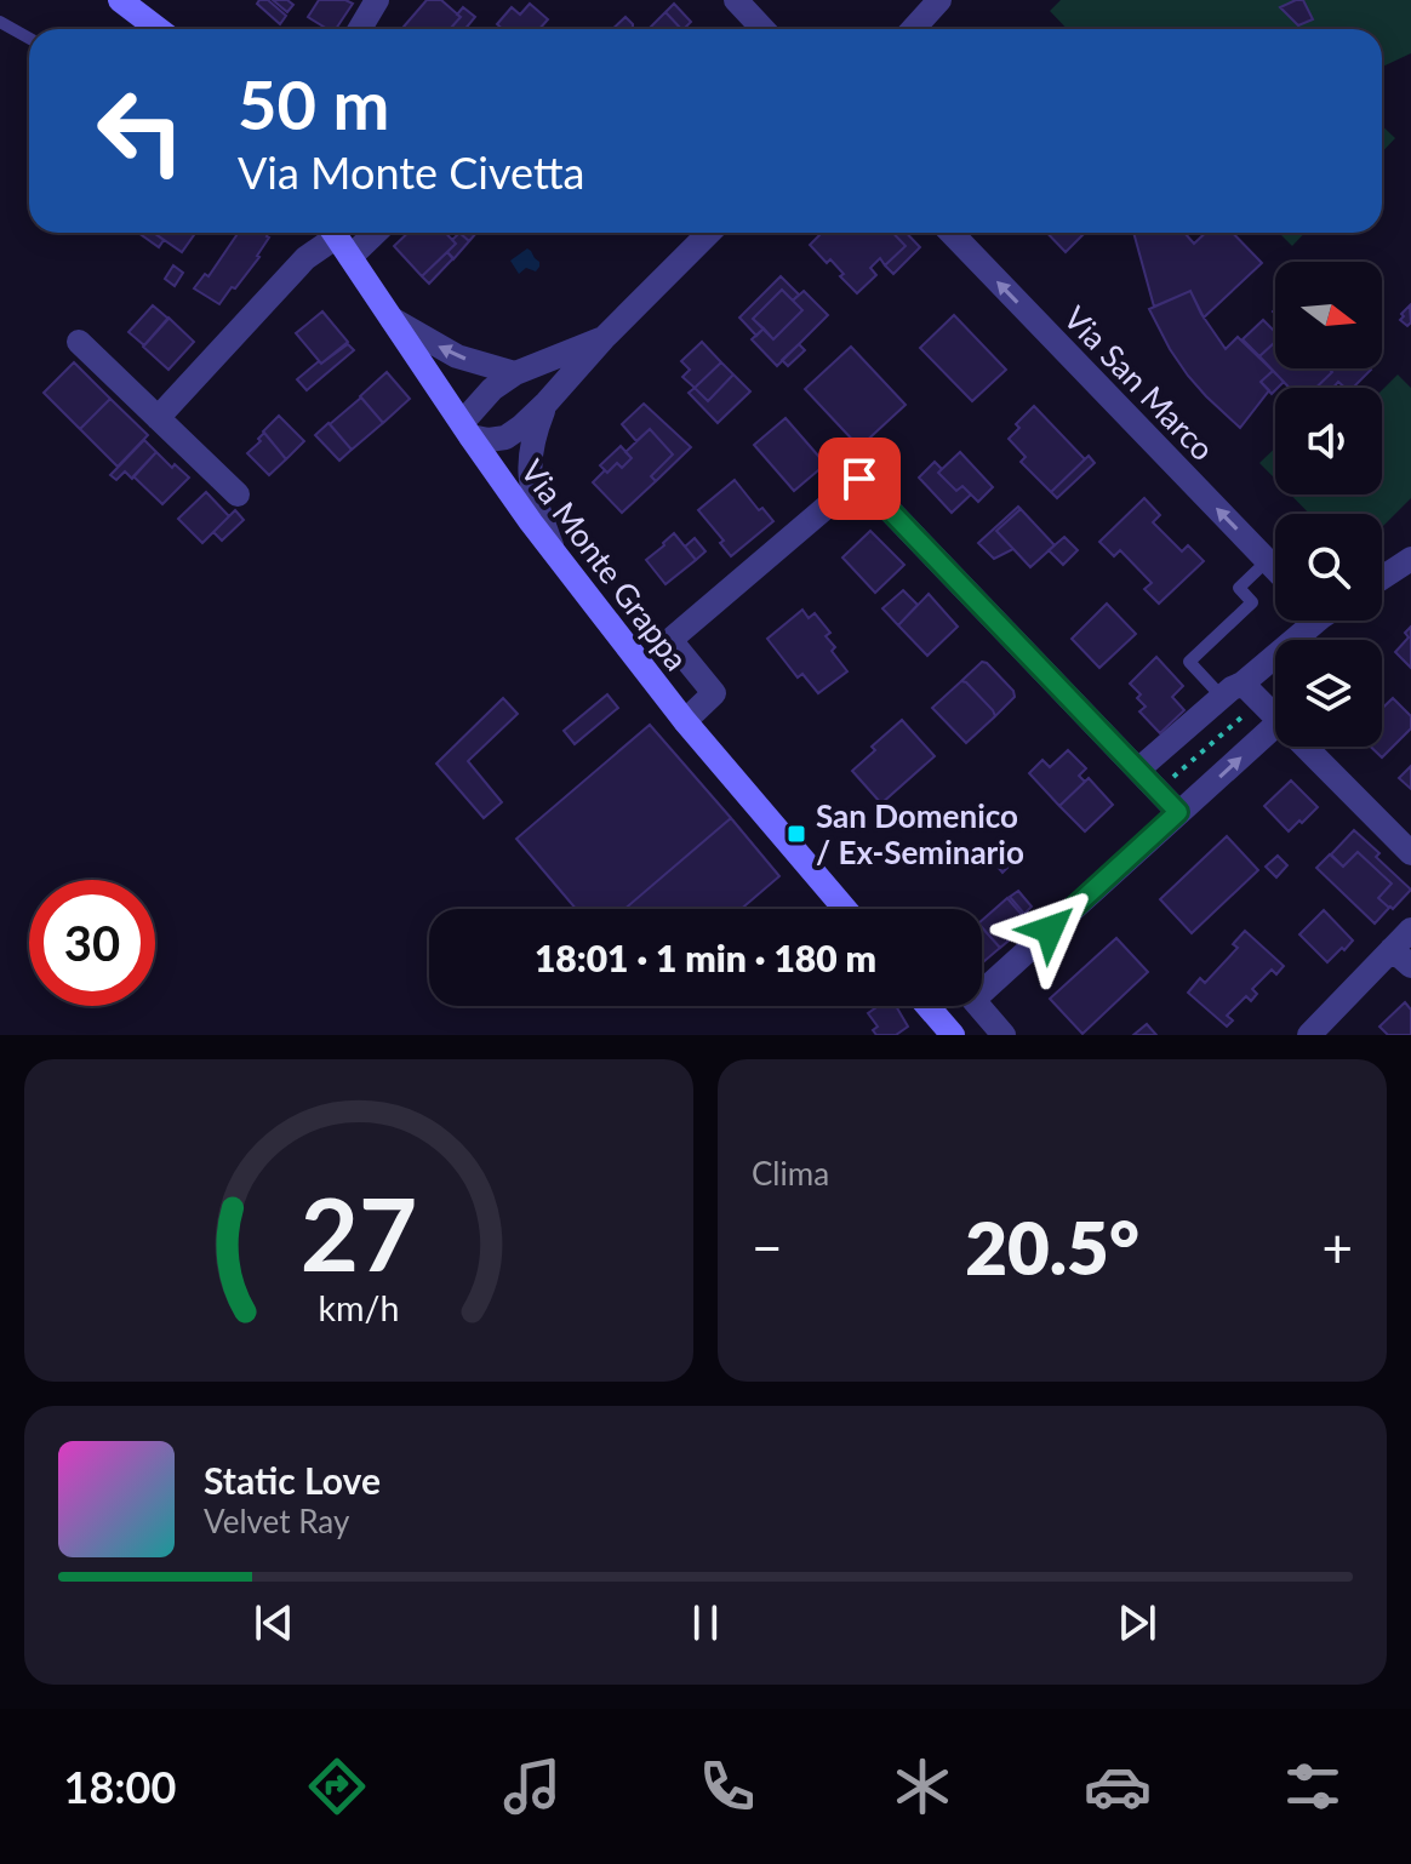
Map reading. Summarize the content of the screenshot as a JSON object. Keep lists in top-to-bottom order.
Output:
{
  "streets": {
    "main road": ["Via Monte Grappa"],
    "street": ["Via San Marco"]
  },
  "one_way": ["Via San Marco"],
  "places": {
    "transit": ["San Domenico / Ex-Seminario"]
  },
  "north": "right",
  "page": {
    "turn": ["50 m", "Via Monte Civetta"],
    "limit": "30",
    "trip": "18:01 · 1 min · 180 m",
    "tile": "Clima",
    "heat": ["−", "20.5°", "+"],
    "song": ["Static Love", "Velvet Ray"],
    "tabs": "18:00",
    "gauge": ["27", "km/h"]
  }
}
